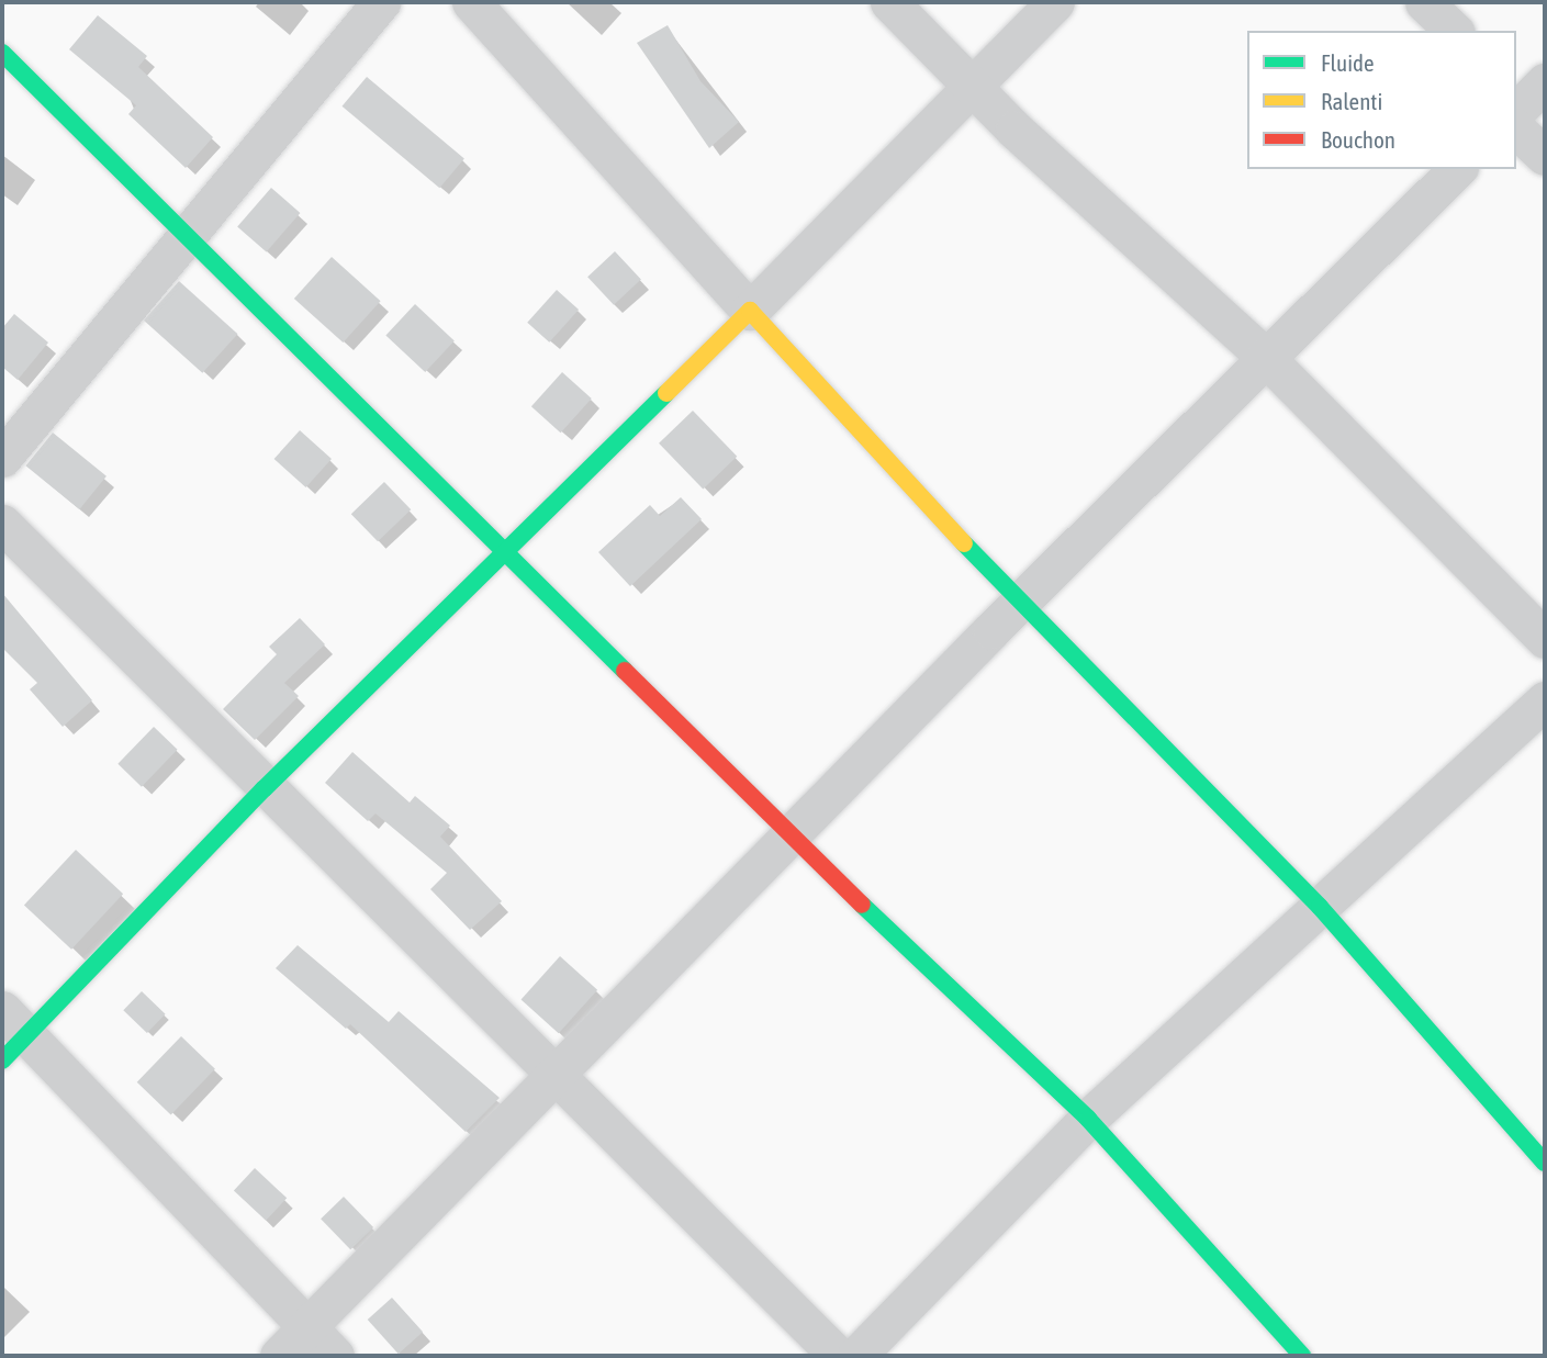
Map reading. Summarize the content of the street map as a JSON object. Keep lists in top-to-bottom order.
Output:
{
  "legend": ["Fluide", "Ralenti", "Bouchon"]
}
